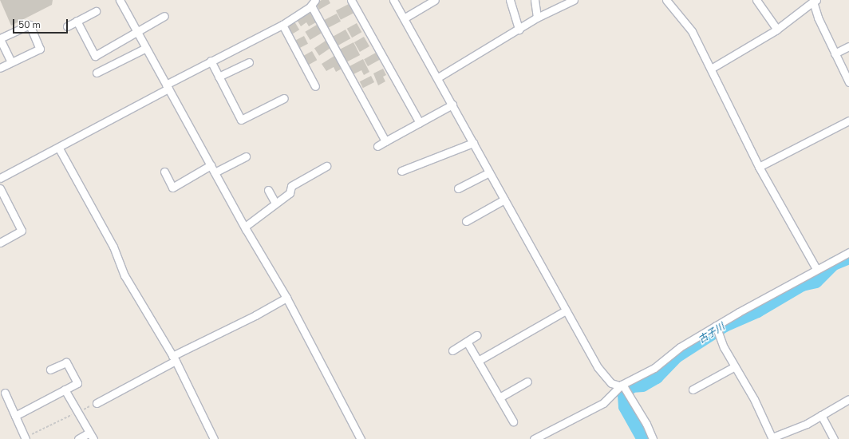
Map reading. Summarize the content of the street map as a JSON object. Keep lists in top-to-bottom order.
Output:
{
  "water": ["古子川"],
  "scale_bar": "50 m"
}
